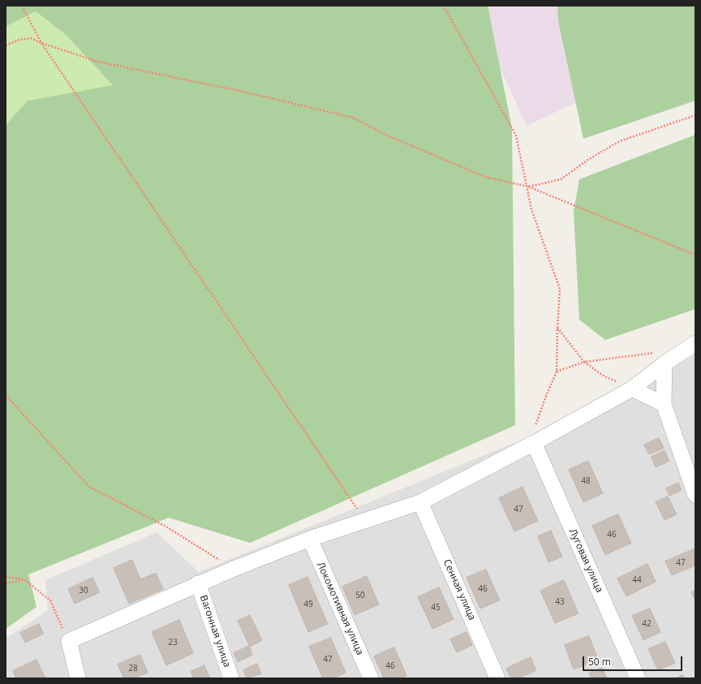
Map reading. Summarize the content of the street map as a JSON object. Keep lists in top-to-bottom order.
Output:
{
  "streets": {
    "street": [
      "Луговая улица",
      "Сенная улица",
      "Локомотивная улица",
      "Вагонная улица"
    ]
  },
  "house_numbers": [
    "48",
    "47",
    "46",
    "47",
    "44",
    "46",
    "30",
    "50",
    "43",
    "49",
    "45",
    "42",
    "23",
    "47",
    "46",
    "28"
  ],
  "scale_bar": "50 m"
}
